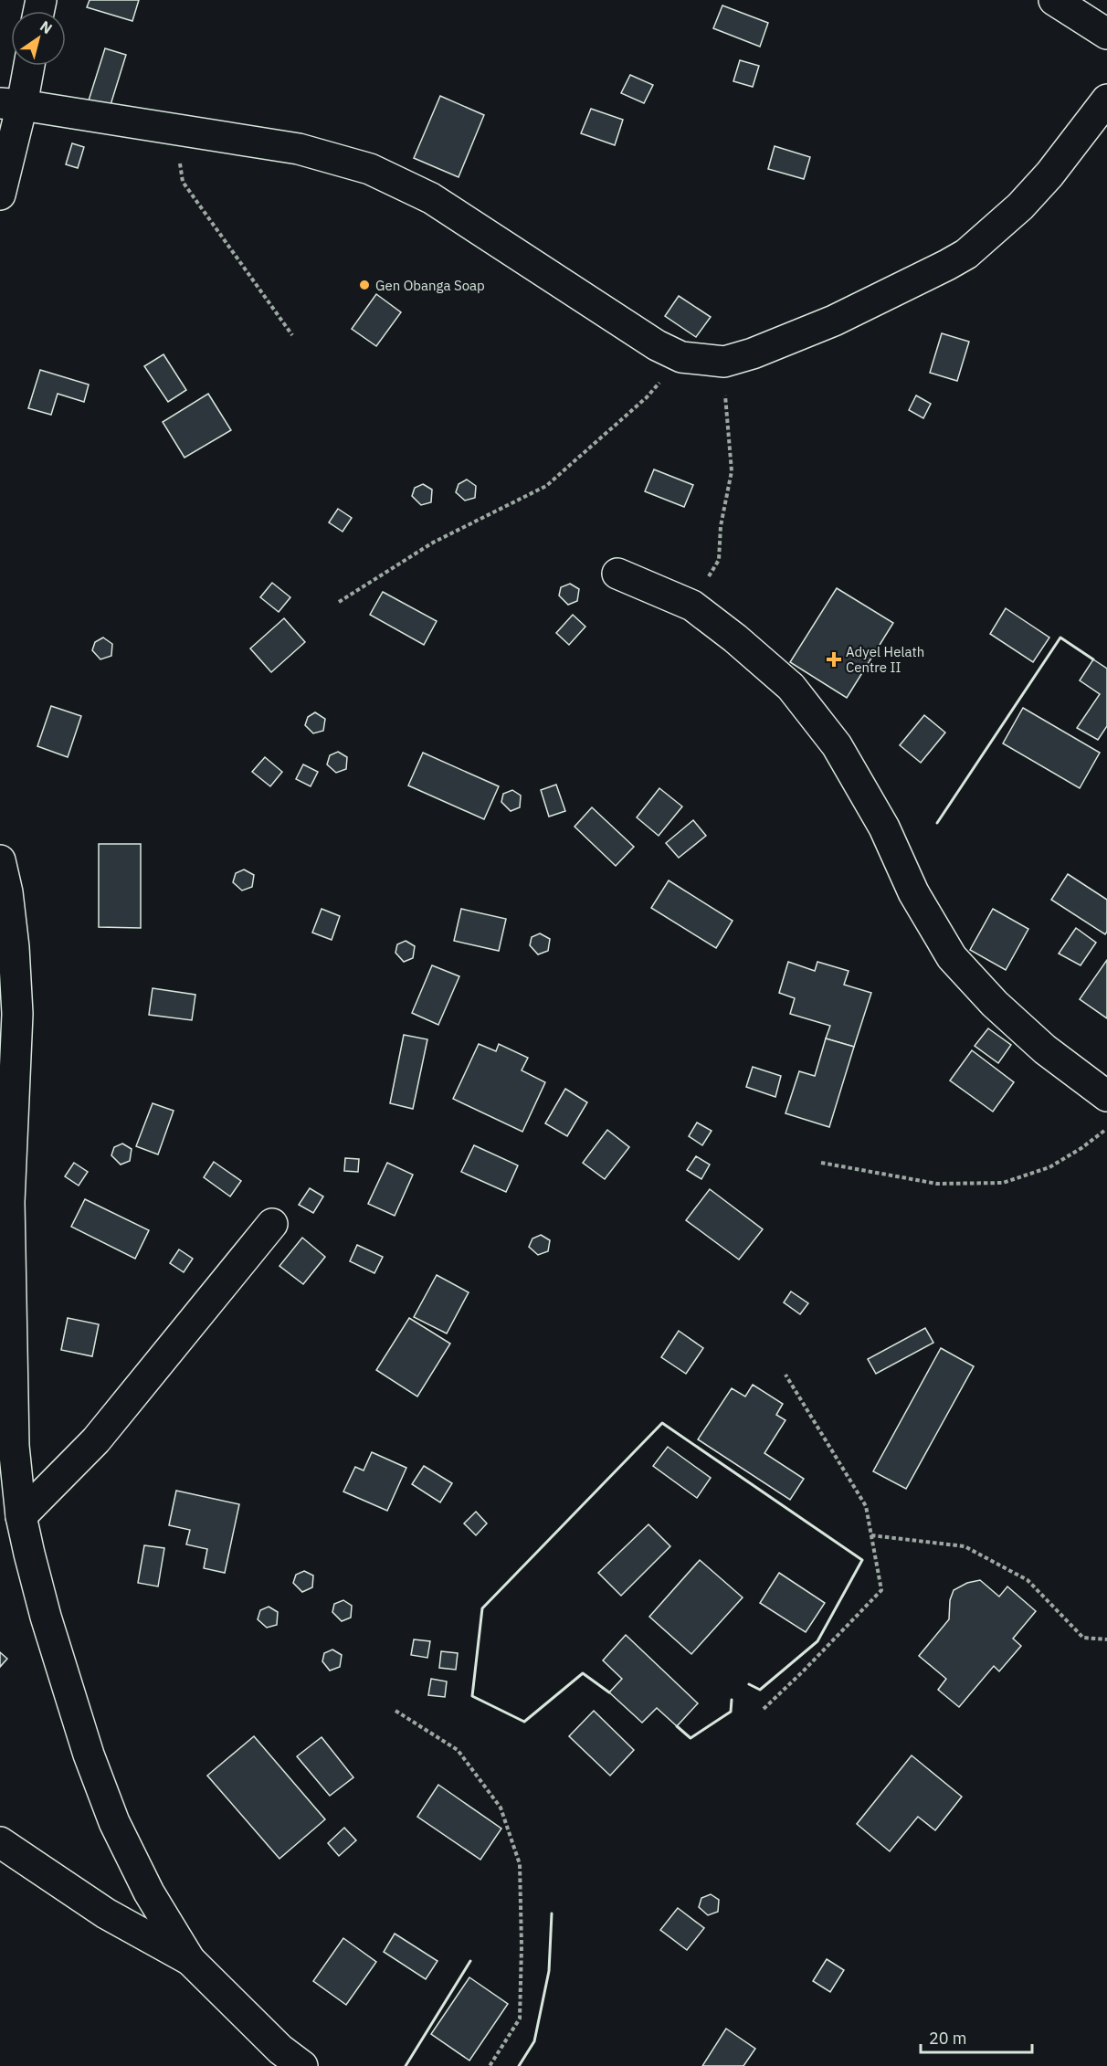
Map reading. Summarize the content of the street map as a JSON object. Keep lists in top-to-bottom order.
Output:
{
  "places": {
    "other": ["Gen Obanga Soap"],
    "health": ["Adyel Helath Centre II"]
  },
  "scale_bar": "20 m",
  "north": "top right"
}
